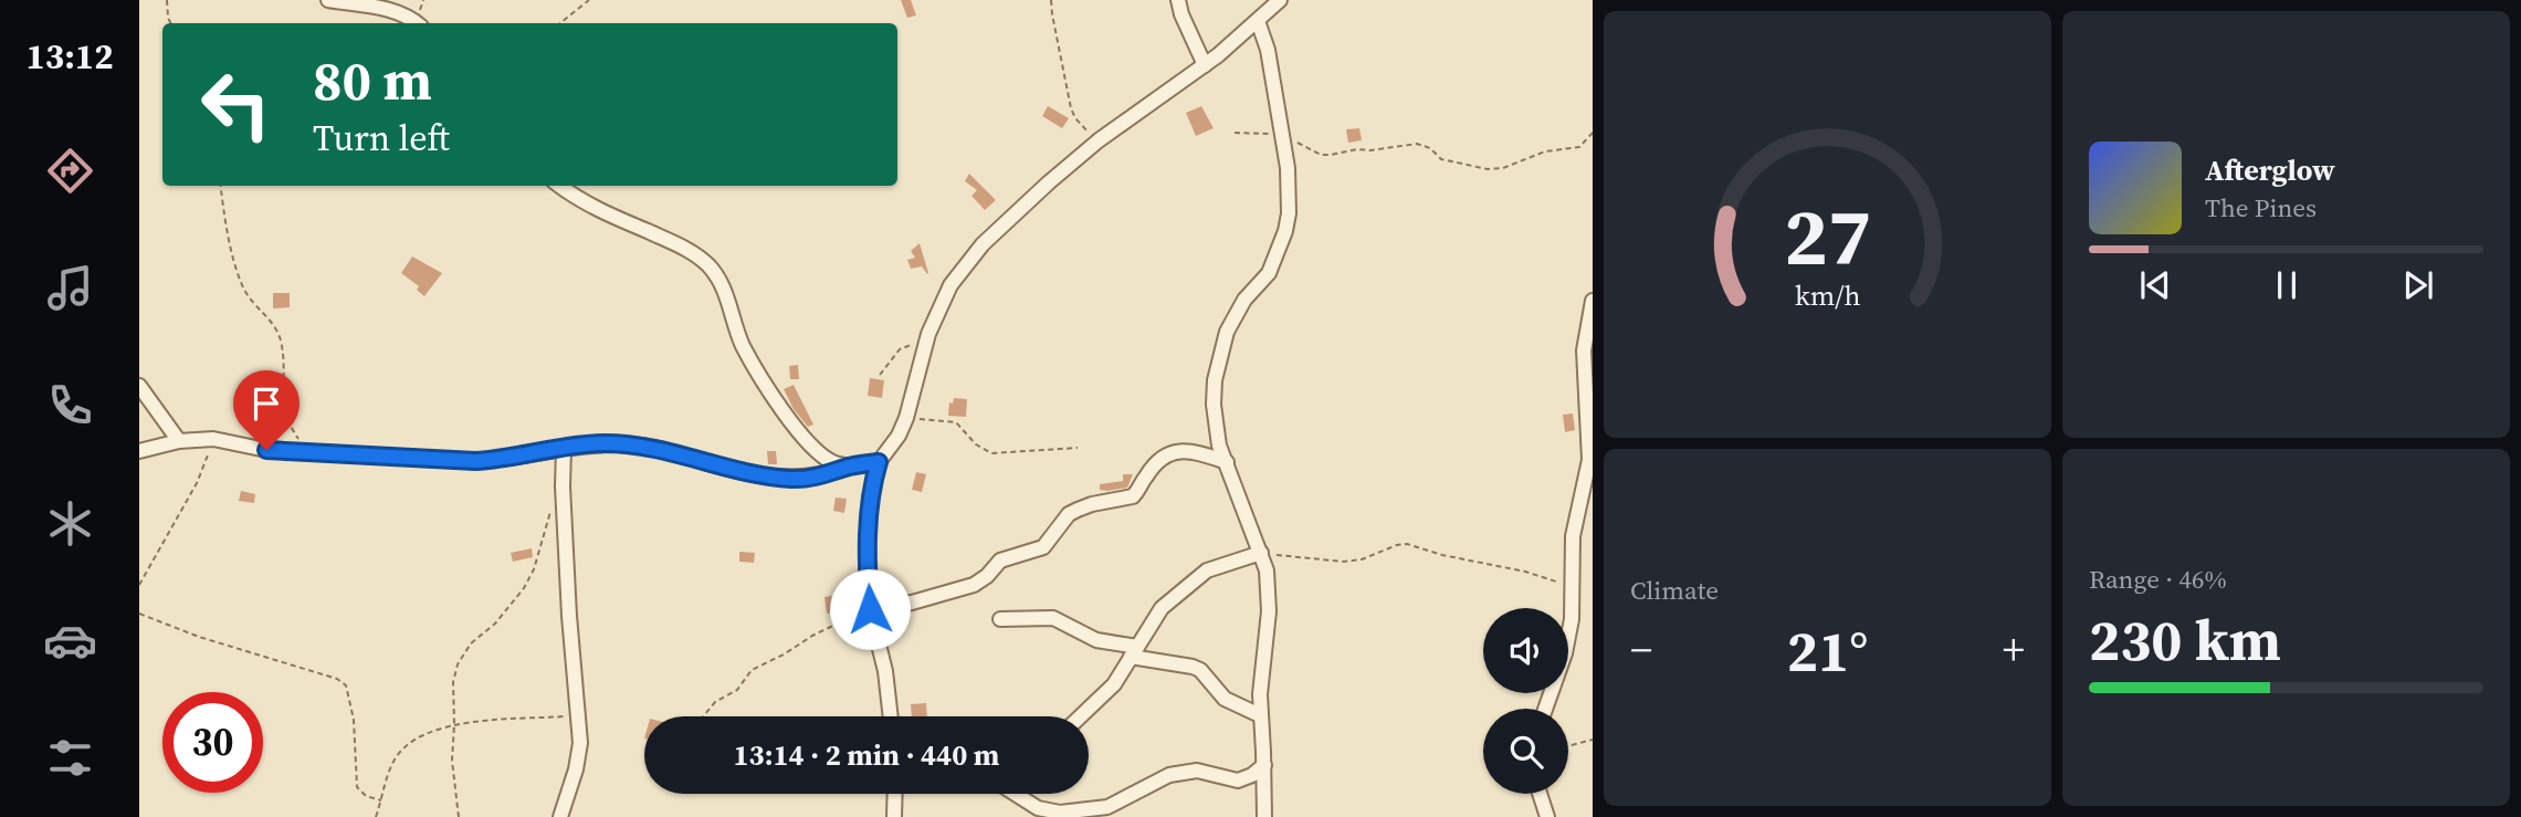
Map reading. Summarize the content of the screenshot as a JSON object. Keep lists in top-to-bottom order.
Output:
{
  "page": {
    "tabs": "13:12",
    "turn": ["80 m", "Turn left"],
    "song": ["Afterglow", "The Pines"],
    "tile": [
      "Climate",
      ["Range · 46%", "230 km"]
    ],
    "heat": ["−", "21°", "+"],
    "limit": "30",
    "trip": "13:14 · 2 min · 440 m",
    "gauge": ["27", "km/h"]
  }
}
